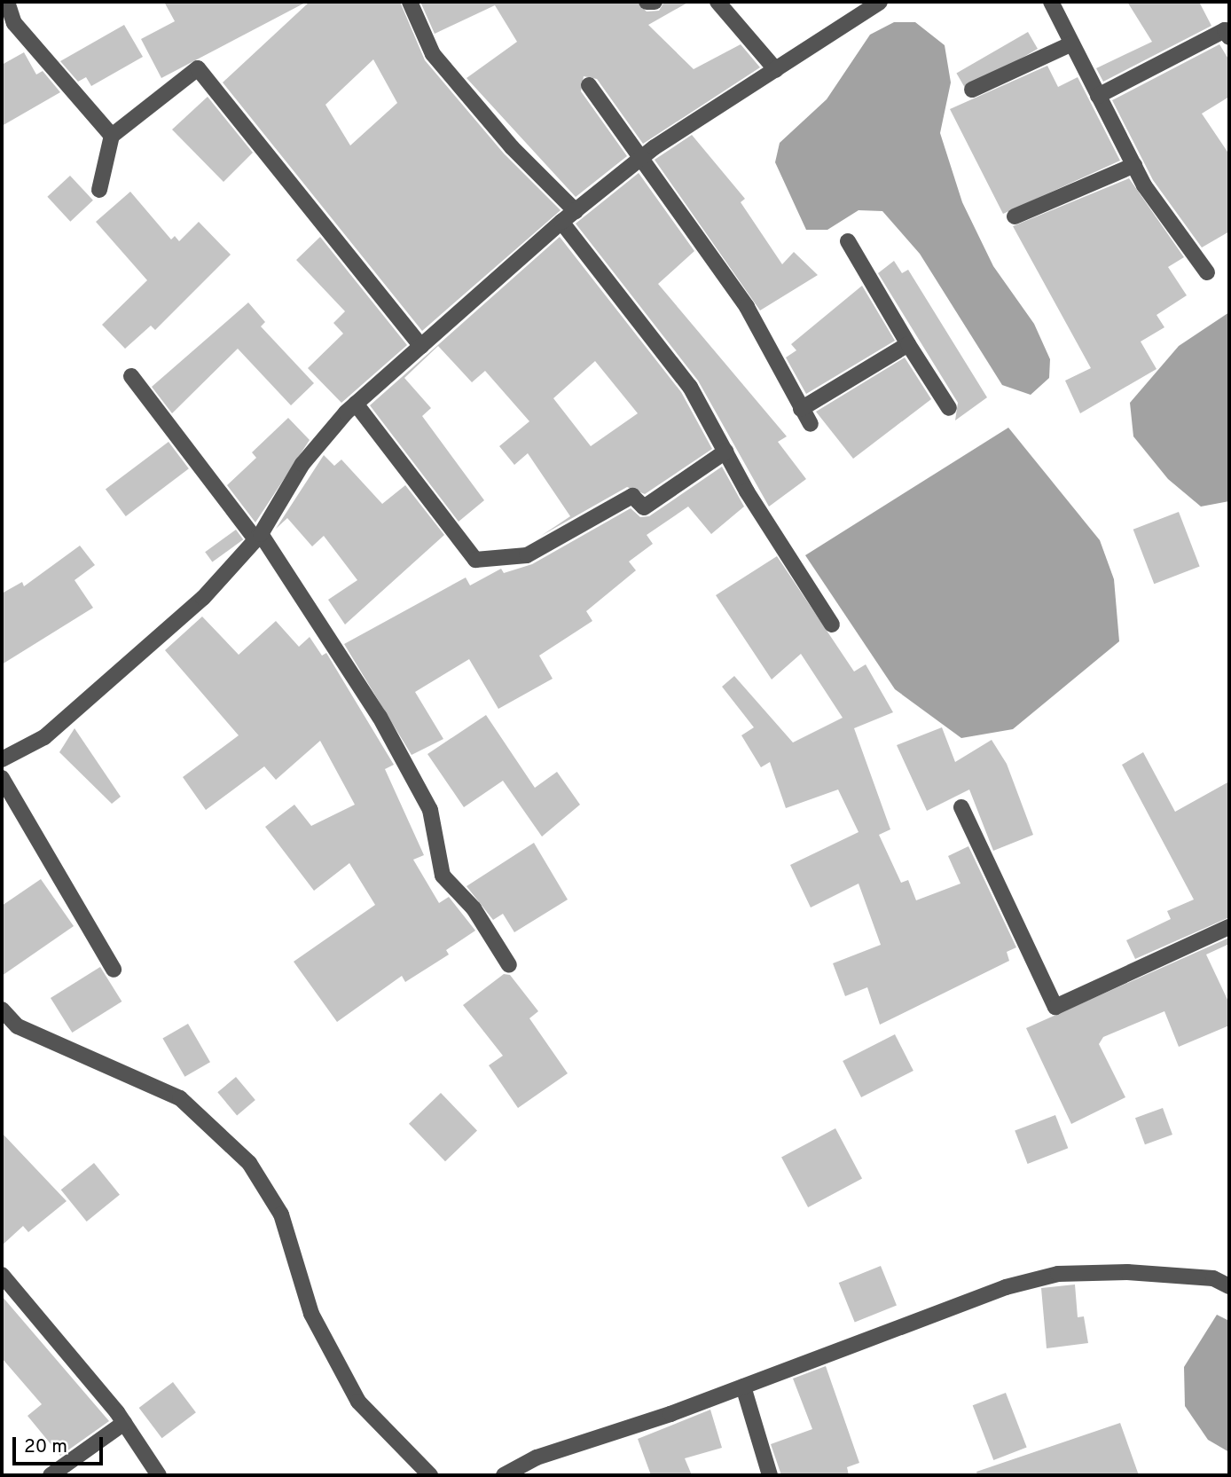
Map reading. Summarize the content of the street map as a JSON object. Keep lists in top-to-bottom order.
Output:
{
  "scale_bar": "20 m"
}
